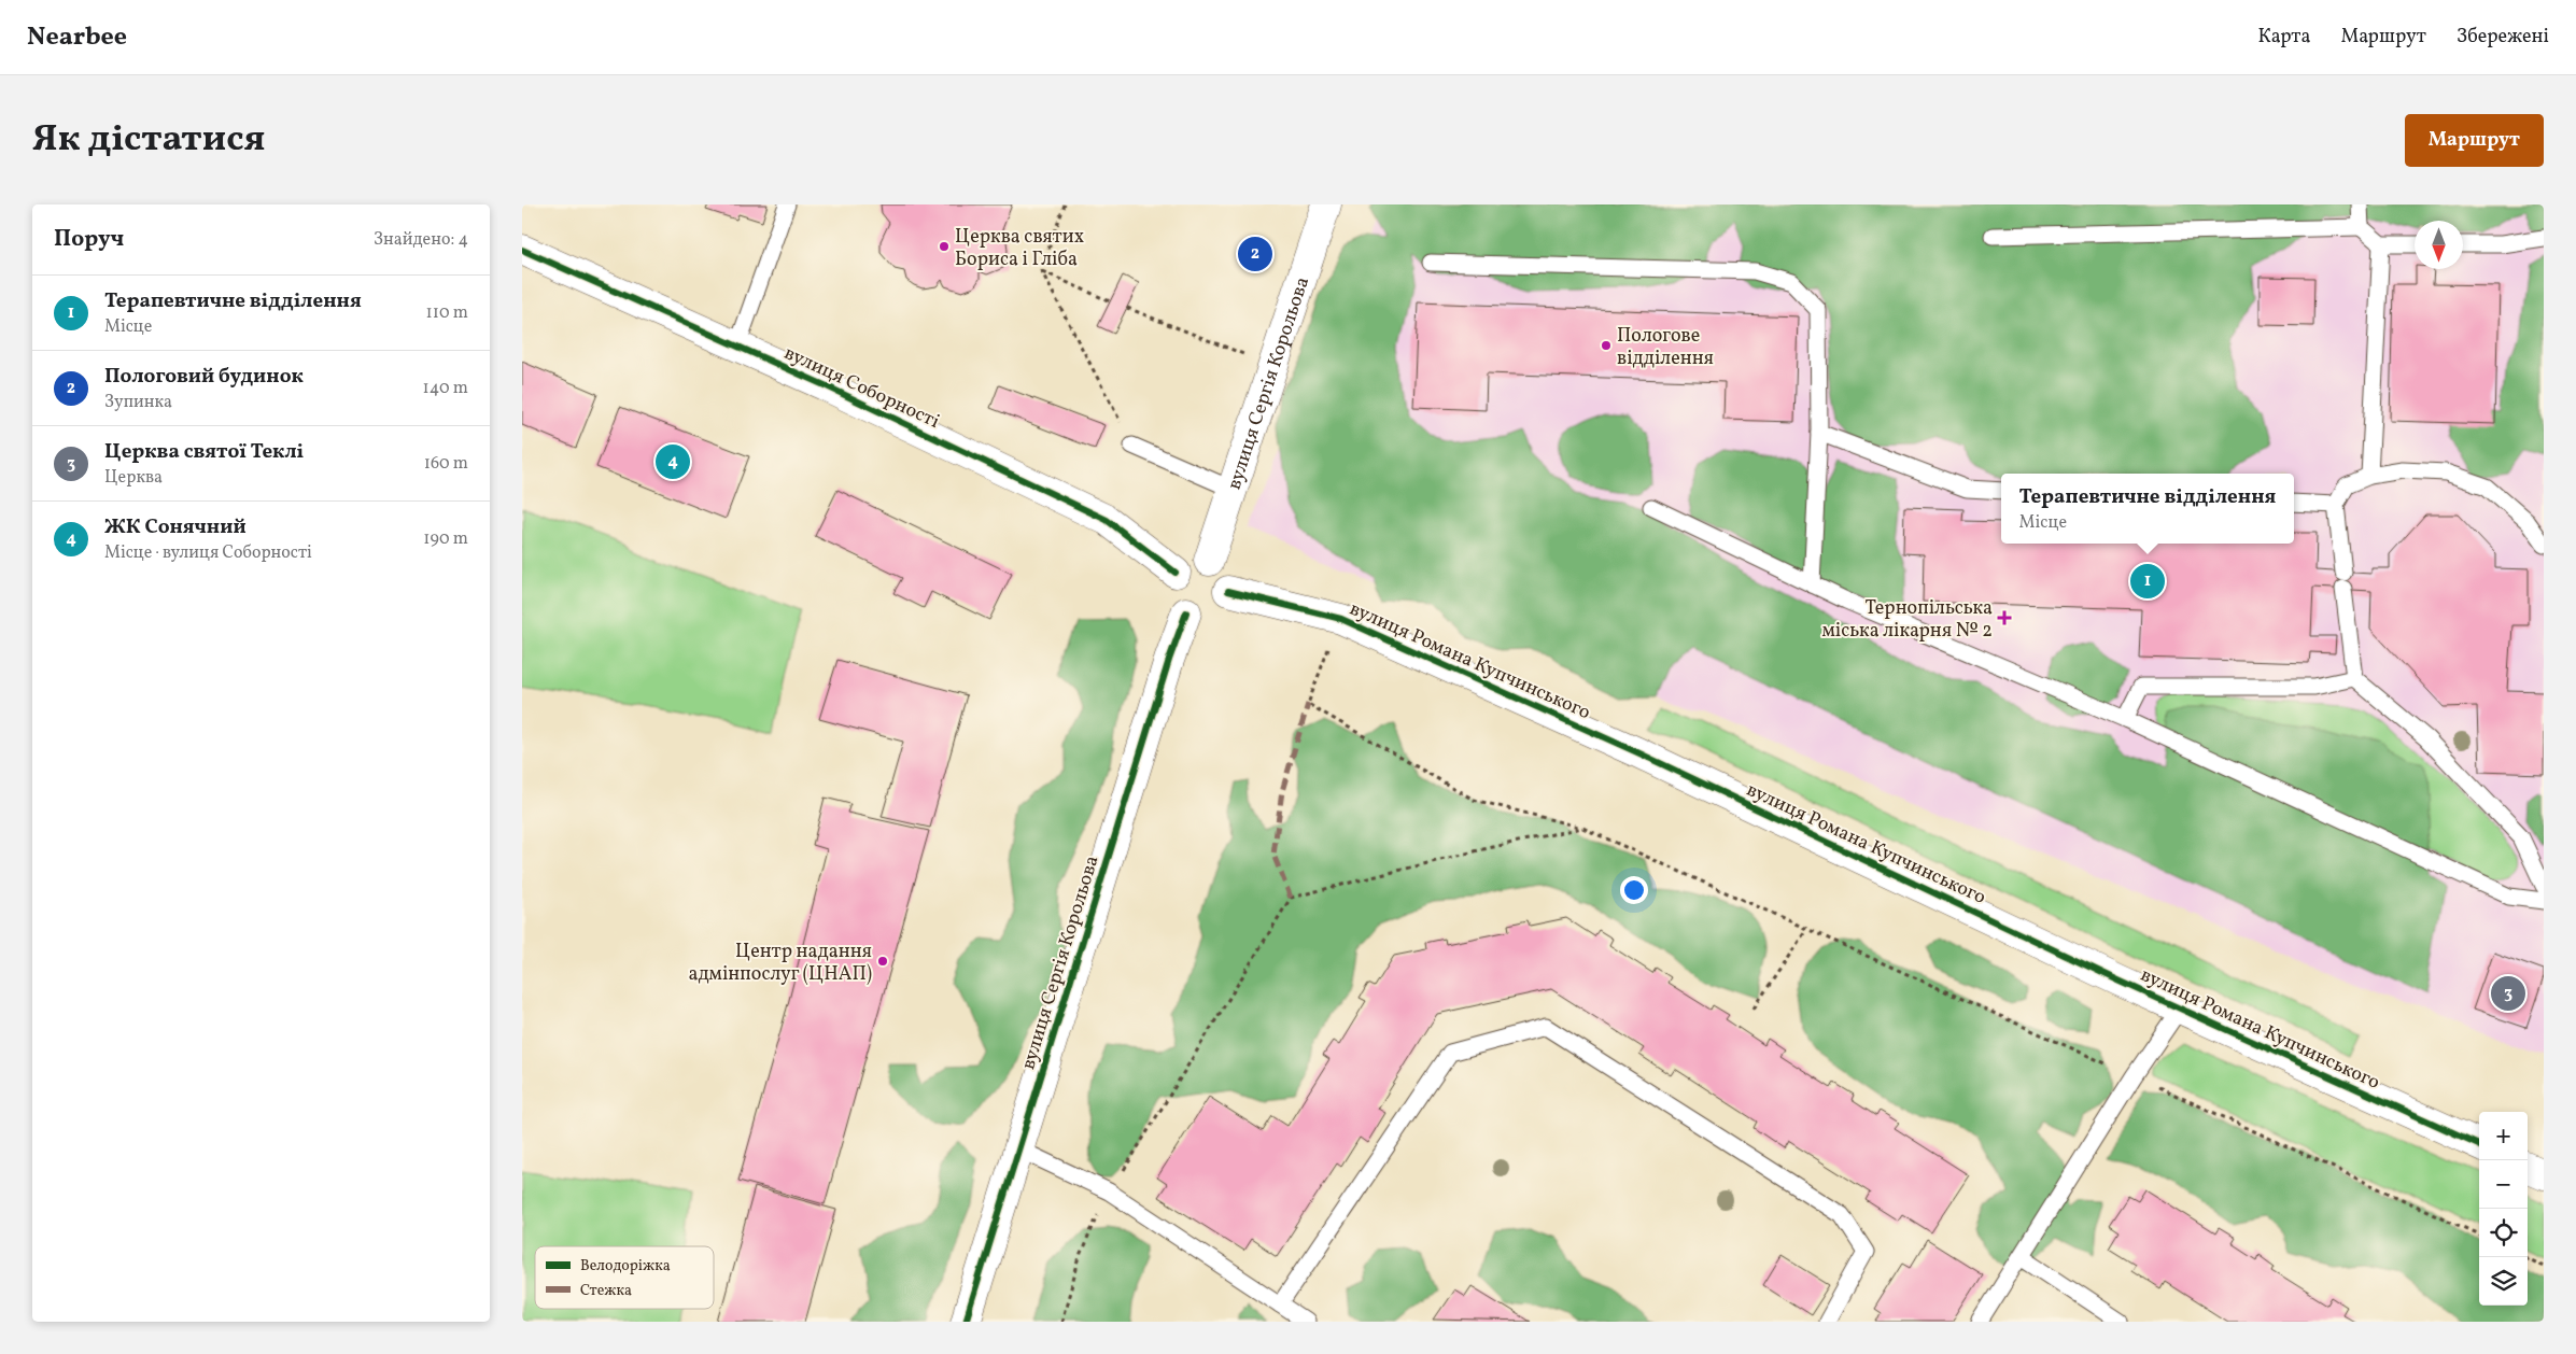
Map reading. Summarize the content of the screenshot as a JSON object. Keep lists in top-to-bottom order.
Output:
{
  "streets": {
    "street": ["вулиця Сергія Корольова", "вулиця Соборності", "вулиця Романа Купчинського"]
  },
  "crossings": [
    ["вулиця Сергія Корольова", "вулиця Соборності"],
    ["вулиця Сергія Корольова", "вулиця Романа Купчинського"],
    ["вулиця Соборності", "вулиця Романа Купчинського"]
  ],
  "places": {
    "other": ["Церква святих Бориса і Гліба", "Пологове відділення", "Центр надання адмінпослуг (ЦНАП)"],
    "health": ["Тернопільська міська лікарня № 2"]
  },
  "legend": ["Велодоріжка", "Стежка"],
  "north": "bottom",
  "page": {
    "header": "Nearbee",
    "nav": ["Карта", "Маршрут", "Збережені"],
    "title": "Як дістатися",
    "buttons": "Маршрут",
    "heading": ["Поруч", "Знайдено: 4"],
    "pins": [
      "2",
      "4",
      "1",
      "3"
    ],
    "list": [
      {
        "mark": "1",
        "name": "Терапевтичне відділення",
        "note": "Місце",
        "value": "110 m"
      },
      {
        "mark": "2",
        "name": "Пологовий будинок",
        "note": "Зупинка",
        "value": "140 m"
      },
      {
        "mark": "3",
        "name": "Церква святої Теклі",
        "note": "Церква",
        "value": "160 m"
      },
      {
        "mark": "4",
        "name": "ЖК Сонячний",
        "note": "Місце · вулиця Соборності",
        "value": "190 m"
      }
    ],
    "popup": ["Терапевтичне відділення", "Місце"],
    "map_buttons": ["+", "−"]
  }
}
